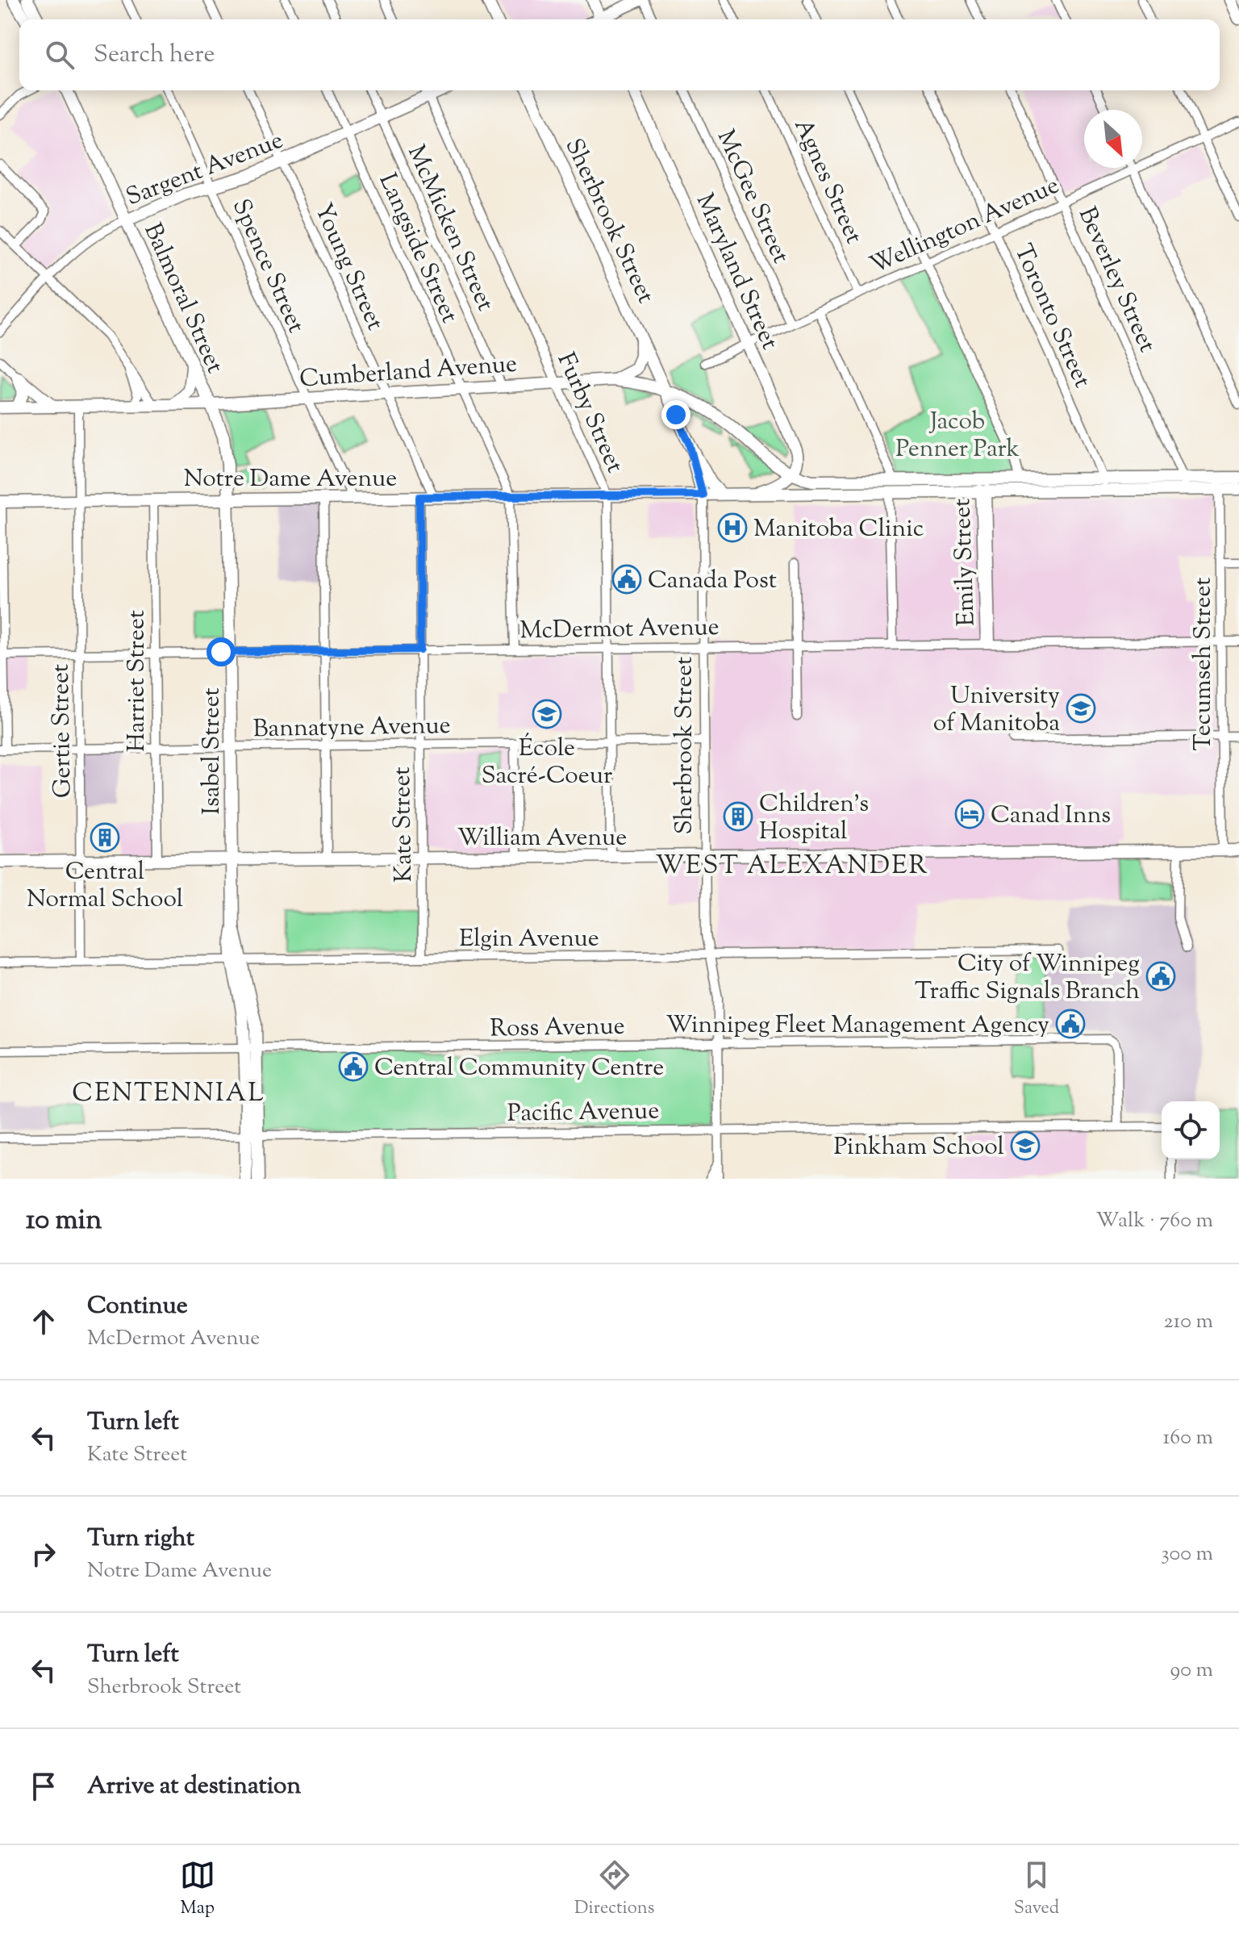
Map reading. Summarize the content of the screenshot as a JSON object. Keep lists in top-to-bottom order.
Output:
{
  "streets": {
    "main road": [
      "Sargent Avenue",
      "Sherbrook Street",
      "Maryland Street",
      "Balmoral Street",
      "Cumberland Avenue",
      "Notre Dame Avenue",
      "Isabel Street",
      "William Avenue"
    ],
    "street": [
      "Agnes Street",
      "McGee Street",
      "Wellington Avenue",
      "McMicken Street",
      "Langside Street",
      "Spence Street",
      "Young Street",
      "Beverley Street",
      "Toronto Street",
      "Furby Street",
      "Emily Street",
      "McDermot Avenue",
      "Tecumseh Street",
      "Harriet Street",
      "Bannatyne Avenue",
      "Gertie Street",
      "Kate Street",
      "Elgin Avenue",
      "Ross Avenue",
      "Pacific Avenue"
    ]
  },
  "crossings": [
    ["Sargent Avenue", "McMicken Street"],
    ["Sargent Avenue", "Langside Street"],
    ["Sargent Avenue", "Spence Street"],
    ["Sargent Avenue", "Young Street"],
    ["Sargent Avenue", "Balmoral Street"],
    ["Sargent Avenue", "Furby Street"],
    ["Agnes Street", "Wellington Avenue"],
    ["McGee Street", "Wellington Avenue"],
    ["Sherbrook Street", "Cumberland Avenue"],
    ["Sherbrook Street", "Notre Dame Avenue"],
    ["Sherbrook Street", "McDermot Avenue"],
    ["Sherbrook Street", "Bannatyne Avenue"],
    ["Sherbrook Street", "William Avenue"],
    ["Sherbrook Street", "Elgin Avenue"],
    ["Sherbrook Street", "Ross Avenue"],
    ["Sherbrook Street", "Pacific Avenue"],
    ["Wellington Avenue", "Maryland Street"],
    ["Wellington Avenue", "Beverley Street"],
    ["Wellington Avenue", "Toronto Street"],
    ["McMicken Street", "Cumberland Avenue"],
    ["Langside Street", "Cumberland Avenue"],
    ["Langside Street", "Notre Dame Avenue"],
    ["Spence Street", "Cumberland Avenue"],
    ["Spence Street", "Notre Dame Avenue"],
    ["Young Street", "Cumberland Avenue"],
    ["Young Street", "Notre Dame Avenue"],
    ["Maryland Street", "Cumberland Avenue"],
    ["Maryland Street", "Notre Dame Avenue"],
    ["Beverley Street", "Notre Dame Avenue"],
    ["Balmoral Street", "Cumberland Avenue"],
    ["Balmoral Street", "Notre Dame Avenue"],
    ["Balmoral Street", "Isabel Street"],
    ["Toronto Street", "Notre Dame Avenue"],
    ["Cumberland Avenue", "Furby Street"],
    ["Cumberland Avenue", "Notre Dame Avenue"],
    ["Cumberland Avenue", "Gertie Street"],
    ["Furby Street", "Notre Dame Avenue"],
    ["Furby Street", "McDermot Avenue"],
    ["Furby Street", "Bannatyne Avenue"],
    ["Furby Street", "William Avenue"],
    ["Notre Dame Avenue", "Emily Street"],
    ["Notre Dame Avenue", "Tecumseh Street"],
    ["Notre Dame Avenue", "Harriet Street"],
    ["Notre Dame Avenue", "Gertie Street"],
    ["Notre Dame Avenue", "Isabel Street"],
    ["Notre Dame Avenue", "Kate Street"],
    ["Emily Street", "McDermot Avenue"],
    ["McDermot Avenue", "Tecumseh Street"],
    ["McDermot Avenue", "Harriet Street"],
    ["McDermot Avenue", "Gertie Street"],
    ["McDermot Avenue", "Isabel Street"],
    ["McDermot Avenue", "Kate Street"],
    ["Tecumseh Street", "William Avenue"],
    ["Harriet Street", "Bannatyne Avenue"],
    ["Harriet Street", "William Avenue"],
    ["Bannatyne Avenue", "Gertie Street"],
    ["Bannatyne Avenue", "Isabel Street"],
    ["Bannatyne Avenue", "Kate Street"],
    ["Gertie Street", "William Avenue"],
    ["Gertie Street", "Elgin Avenue"],
    ["Isabel Street", "William Avenue"],
    ["Isabel Street", "Elgin Avenue"],
    ["Isabel Street", "Ross Avenue"],
    ["Isabel Street", "Pacific Avenue"],
    ["Kate Street", "William Avenue"],
    ["Kate Street", "Elgin Avenue"],
    ["Ross Avenue", "Pacific Avenue"]
  ],
  "districts": ["WEST ALEXANDER", "CENTENNIAL"],
  "parks": ["Jacob Penner Park"],
  "places": {
    "hospital": ["Manitoba Clinic"],
    "public building": [
      "Canada Post",
      "City of Winnipeg Traffic Signals Branch",
      "Winnipeg Fleet Management Agency",
      "Central Community Centre"
    ],
    "school or university": ["University of Manitoba", "École Sacré-Coeur", "Pinkham School"],
    "hotel": ["Canad Inns"],
    "building": ["Children's Hospital", "Central Normal School"]
  },
  "north": "bottom right",
  "page": {
    "search": "Search here",
    "heading": ["10 min", "Walk · 760 m"],
    "list": [
      ["Continue", "McDermot Avenue", "210 m"],
      ["Turn left", "Kate Street", "160 m"],
      ["Turn right", "Notre Dame Avenue", "300 m"],
      ["Turn left", "Sherbrook Street", "90 m"],
      "Arrive at destination"
    ],
    "nav": ["Map", "Directions", "Saved"]
  }
}
